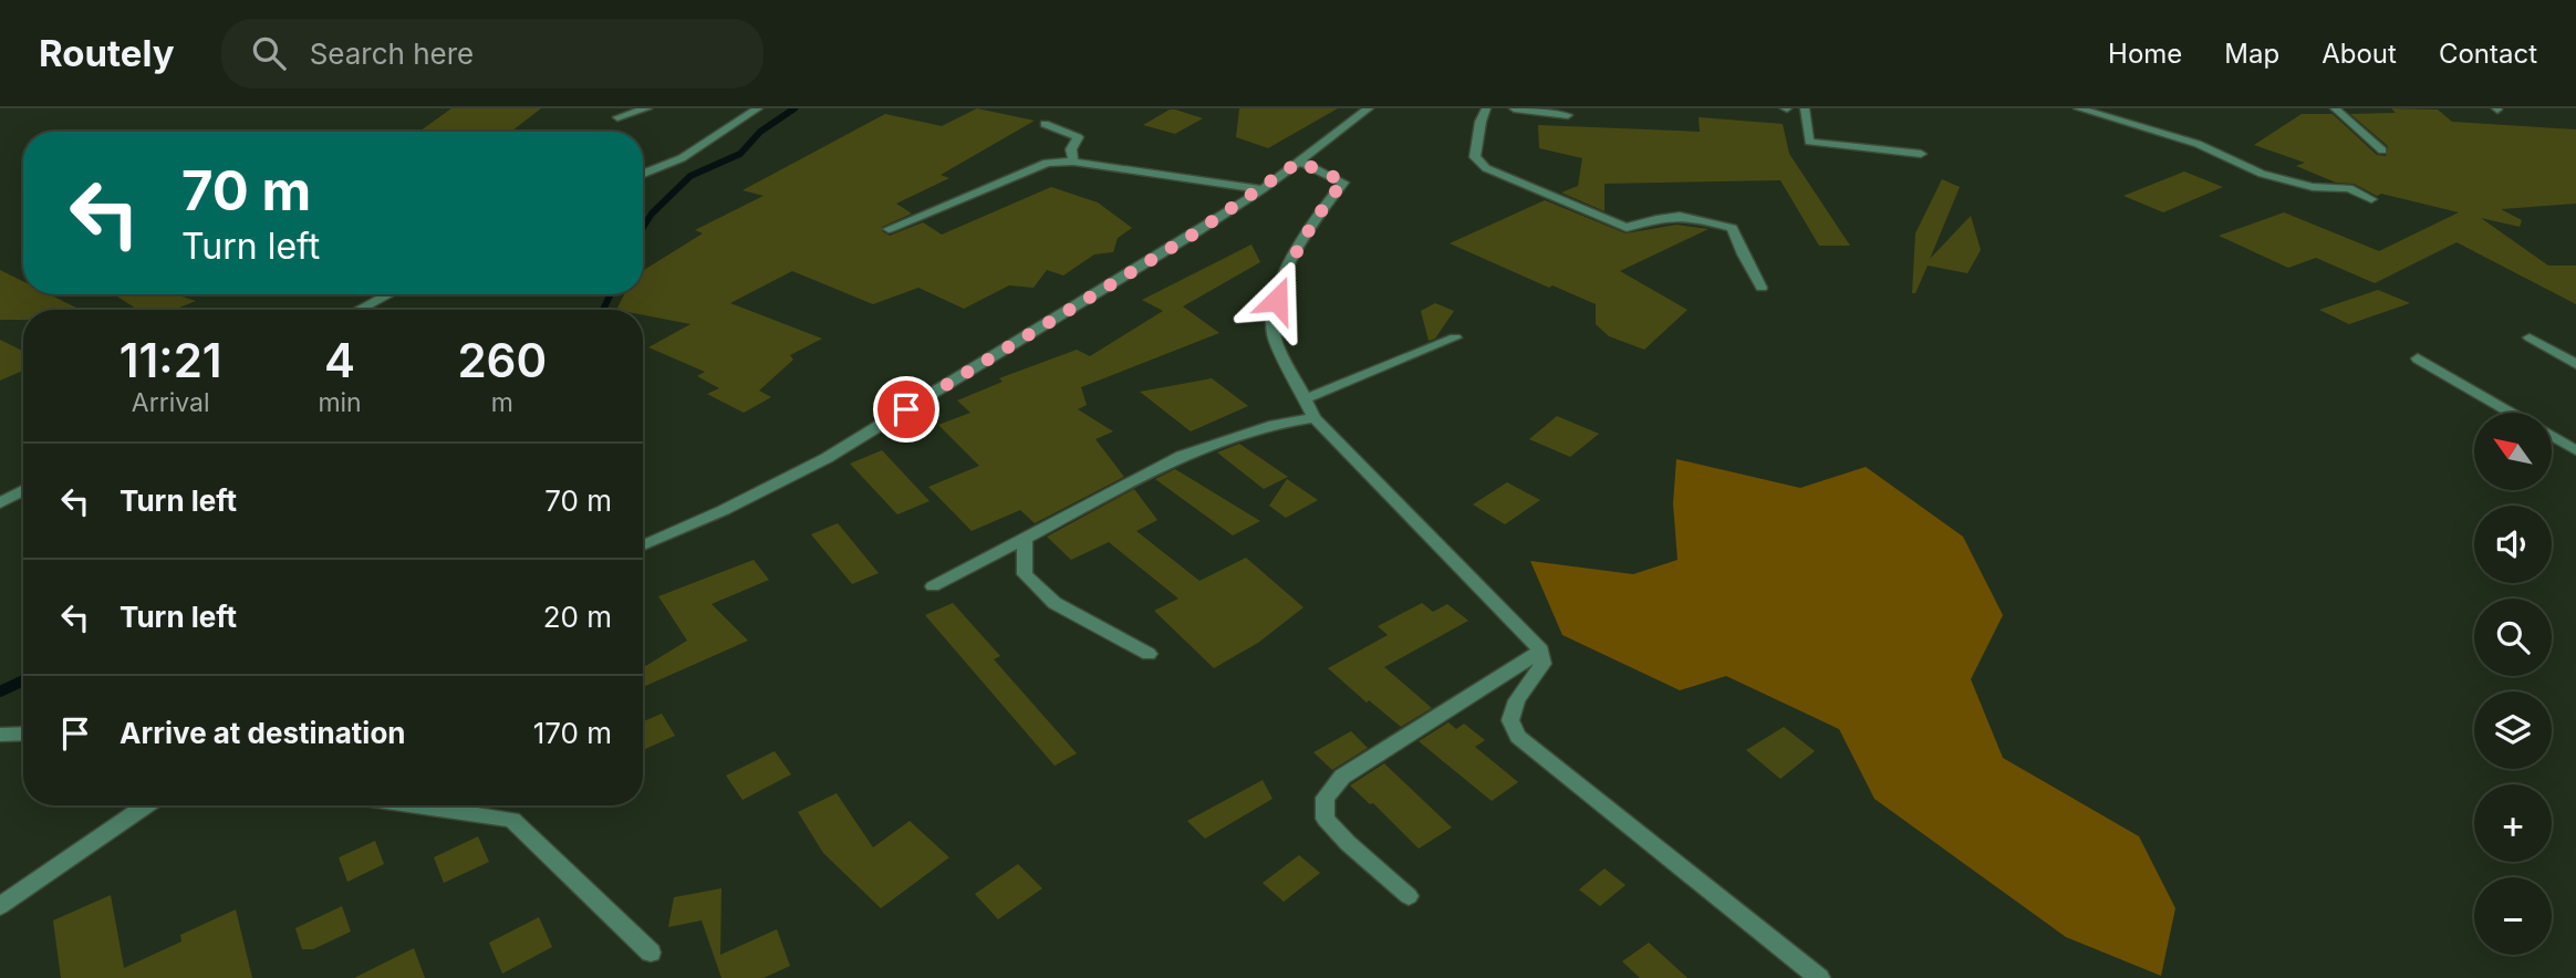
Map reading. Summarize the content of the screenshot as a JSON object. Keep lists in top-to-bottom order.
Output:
{
  "north": "top left",
  "page": {
    "header": "Routely",
    "search": "Search here",
    "nav": [
      "Home",
      "Map",
      "About",
      "Contact"
    ],
    "turn": ["70 m", "Turn left"],
    "eta": [
      "11:21",
      "Arrival",
      "4",
      "min",
      "260",
      "m"
    ],
    "map_buttons": ["+", "−"],
    "list": [
      {
        "name": "Turn left",
        "value": "70 m"
      },
      {
        "name": "Turn left",
        "value": "20 m"
      },
      {
        "name": "Arrive at destination",
        "value": "170 m"
      }
    ]
  }
}
